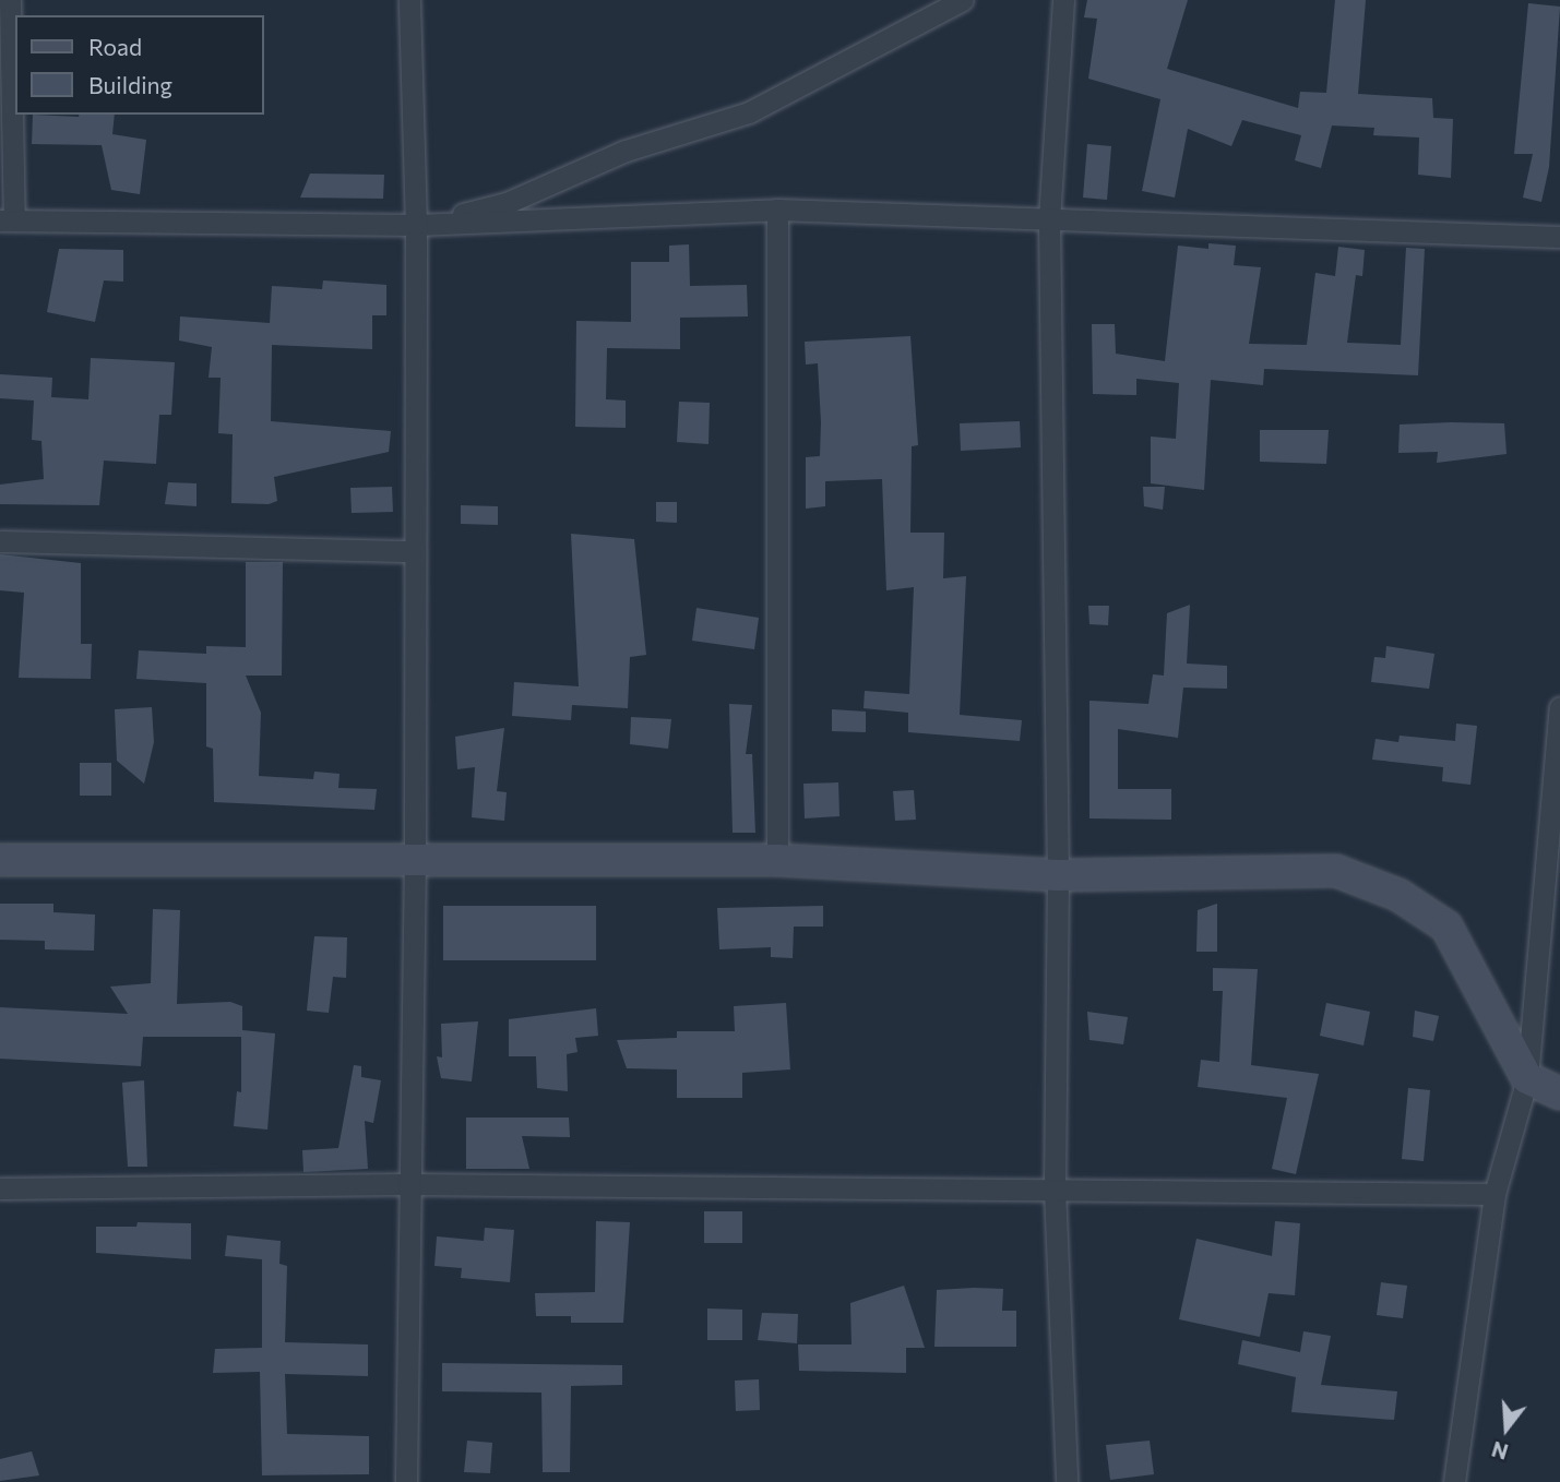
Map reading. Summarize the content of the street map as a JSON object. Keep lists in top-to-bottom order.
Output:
{
  "legend": ["Road", "Building"],
  "north": "bottom"
}
